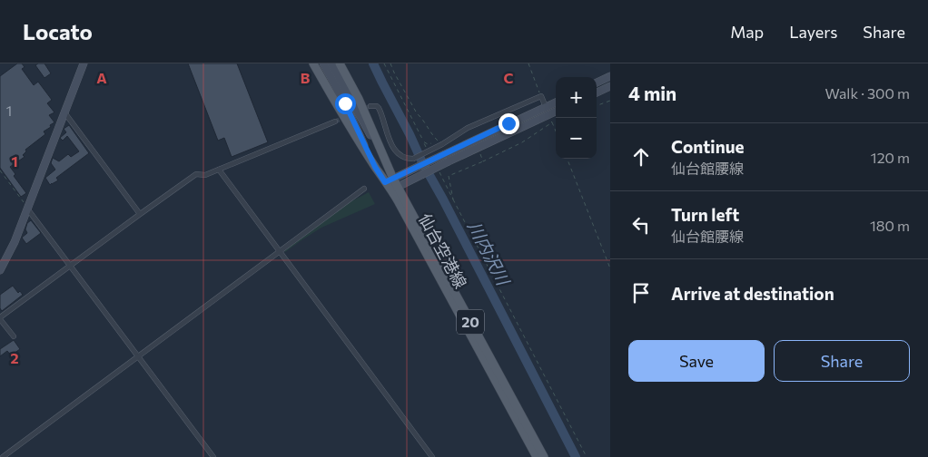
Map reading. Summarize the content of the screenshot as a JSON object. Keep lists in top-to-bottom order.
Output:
{
  "streets": {
    "main road": ["仙台空港線", "20"]
  },
  "water": ["川内沢川"],
  "house_numbers": ["1"],
  "page": {
    "header": "Locato",
    "nav": ["Map", "Layers", "Share"],
    "heading": ["4 min", "Walk · 300 m"],
    "map_buttons": ["+", "−"],
    "list": [
      ["Continue", "仙台館腰線", "120 m"],
      ["Turn left", "仙台館腰線", "180 m"],
      "Arrive at destination"
    ],
    "buttons": ["Save", "Share"]
  },
  "grid": {
    "columns": ["A", "B", "C"],
    "rows": ["1", "2"]
  }
}
